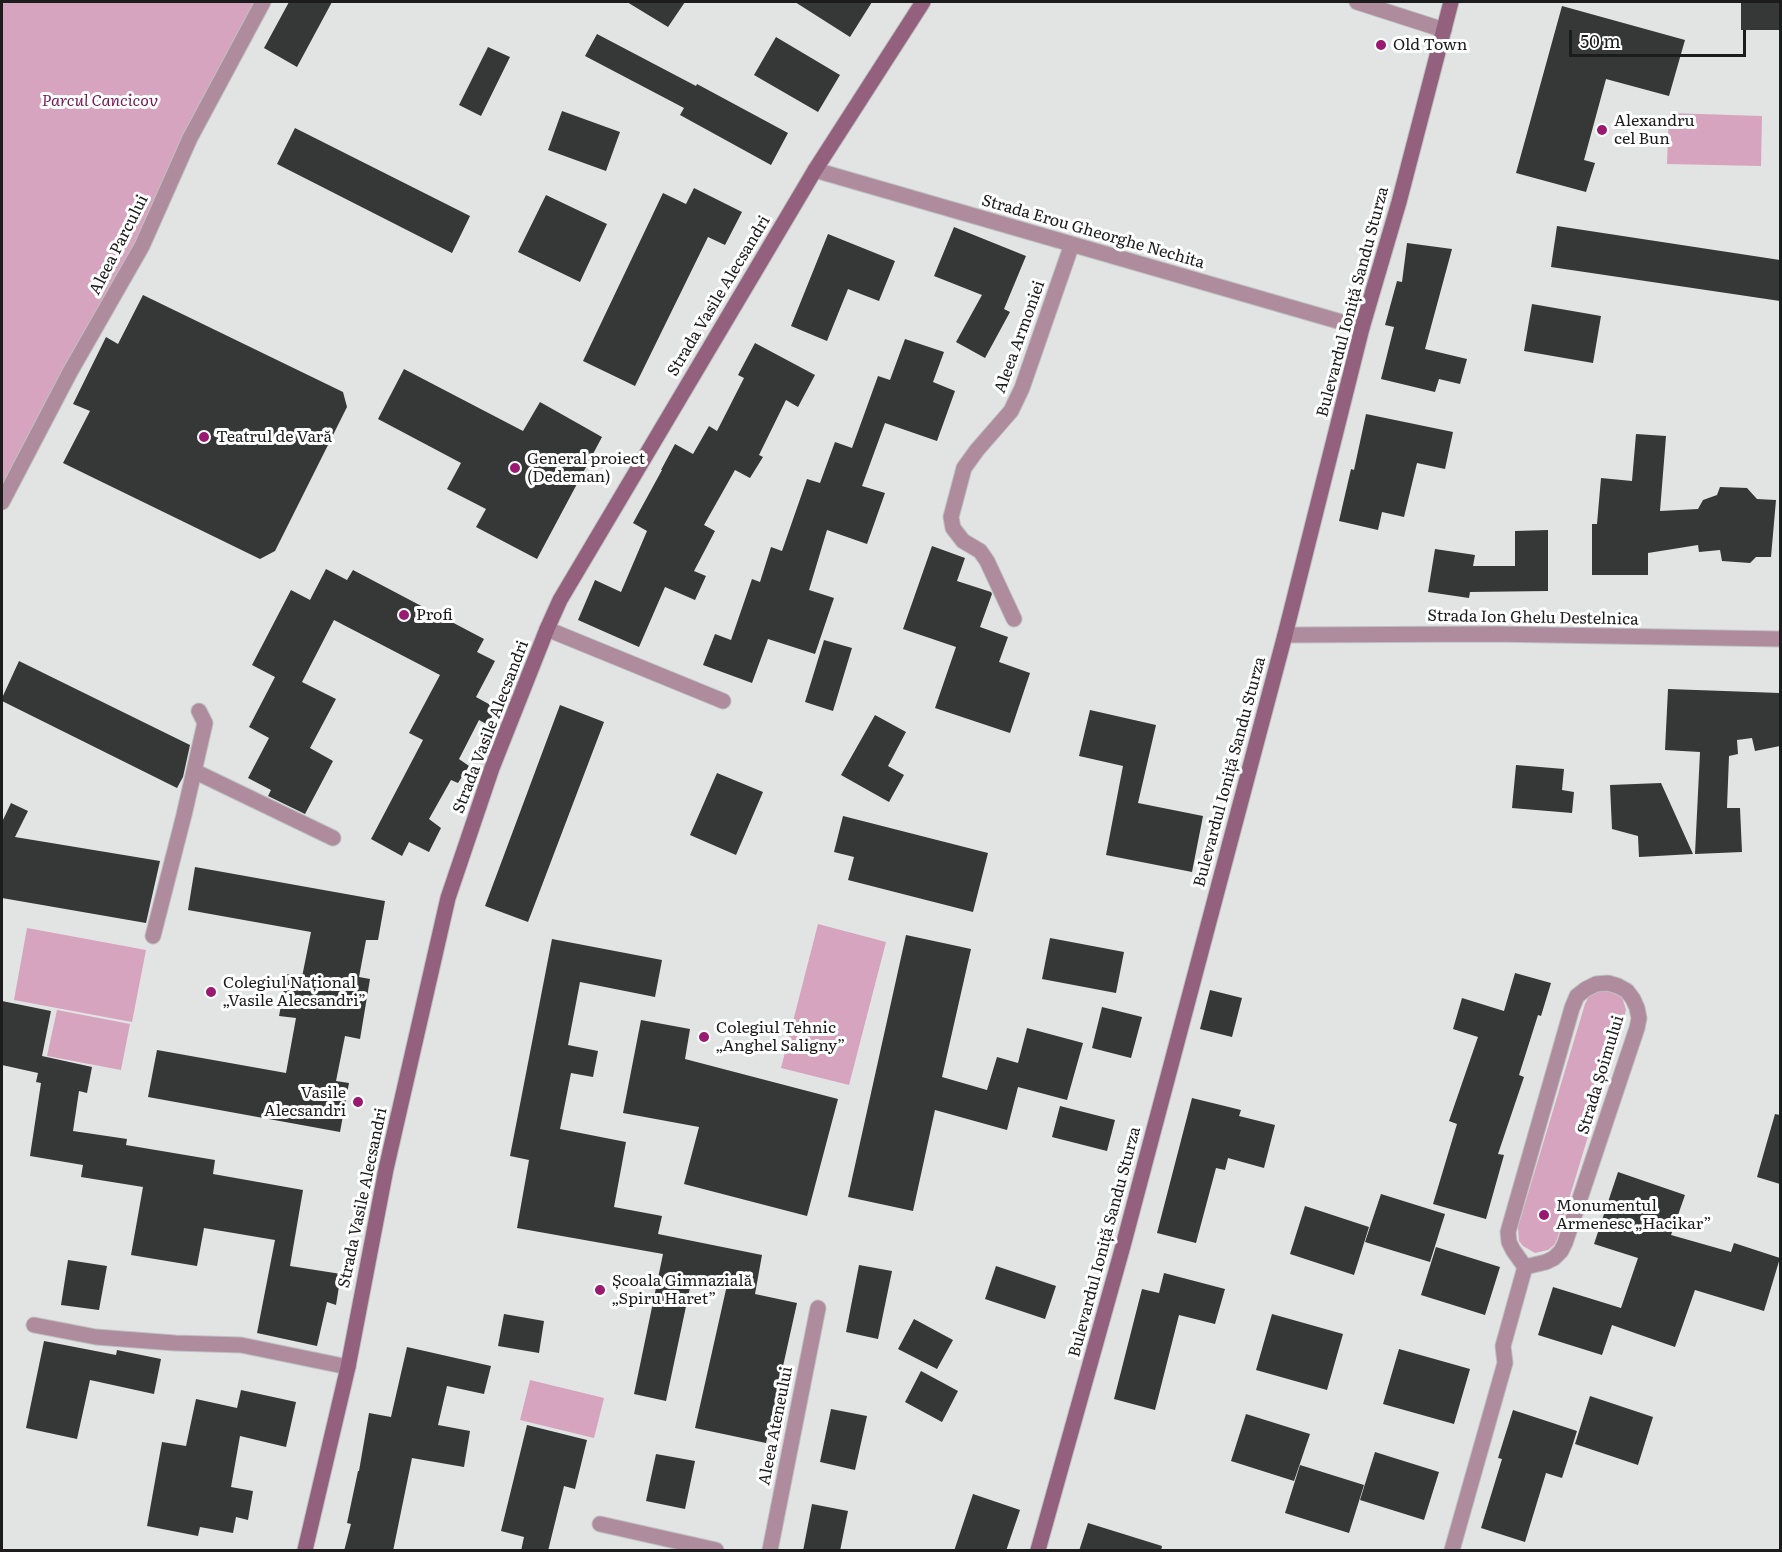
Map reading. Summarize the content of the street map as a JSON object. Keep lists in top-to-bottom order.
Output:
{
  "streets": {
    "street": [
      "Strada Erou Gheorghe Nechita",
      "Aleea Parcului",
      "Strada Vasile Alecsandri",
      "Bulevardul Ioniță Sandu Sturza",
      "Aleea Armoniei",
      "Strada Ion Ghelu Destelnica",
      "Strada Șoimului",
      "Aleea Ateneului"
    ]
  },
  "crossings": [
    ["Strada Erou Gheorghe Nechita", "Strada Vasile Alecsandri"],
    ["Strada Erou Gheorghe Nechita", "Bulevardul Ioniță Sandu Sturza"],
    ["Strada Erou Gheorghe Nechita", "Aleea Armoniei"],
    ["Bulevardul Ioniță Sandu Sturza", "Strada Ion Ghelu Destelnica"]
  ],
  "parks": ["Parcul Cancicov"],
  "places": [
    "Old Town",
    "Alexandru cel Bun",
    "Teatrul de Vară",
    "General proiect (Dedeman)",
    "Profi",
    "Colegiul Național „Vasile Alecsandri”",
    "Colegiul Tehnic „Anghel Saligny”",
    "Vasile Alecsandri",
    "Monumentul Armenesc „Hacikar”",
    "Școala Gimnazială „Spiru Haret”"
  ],
  "scale_bar": "50 m"
}
